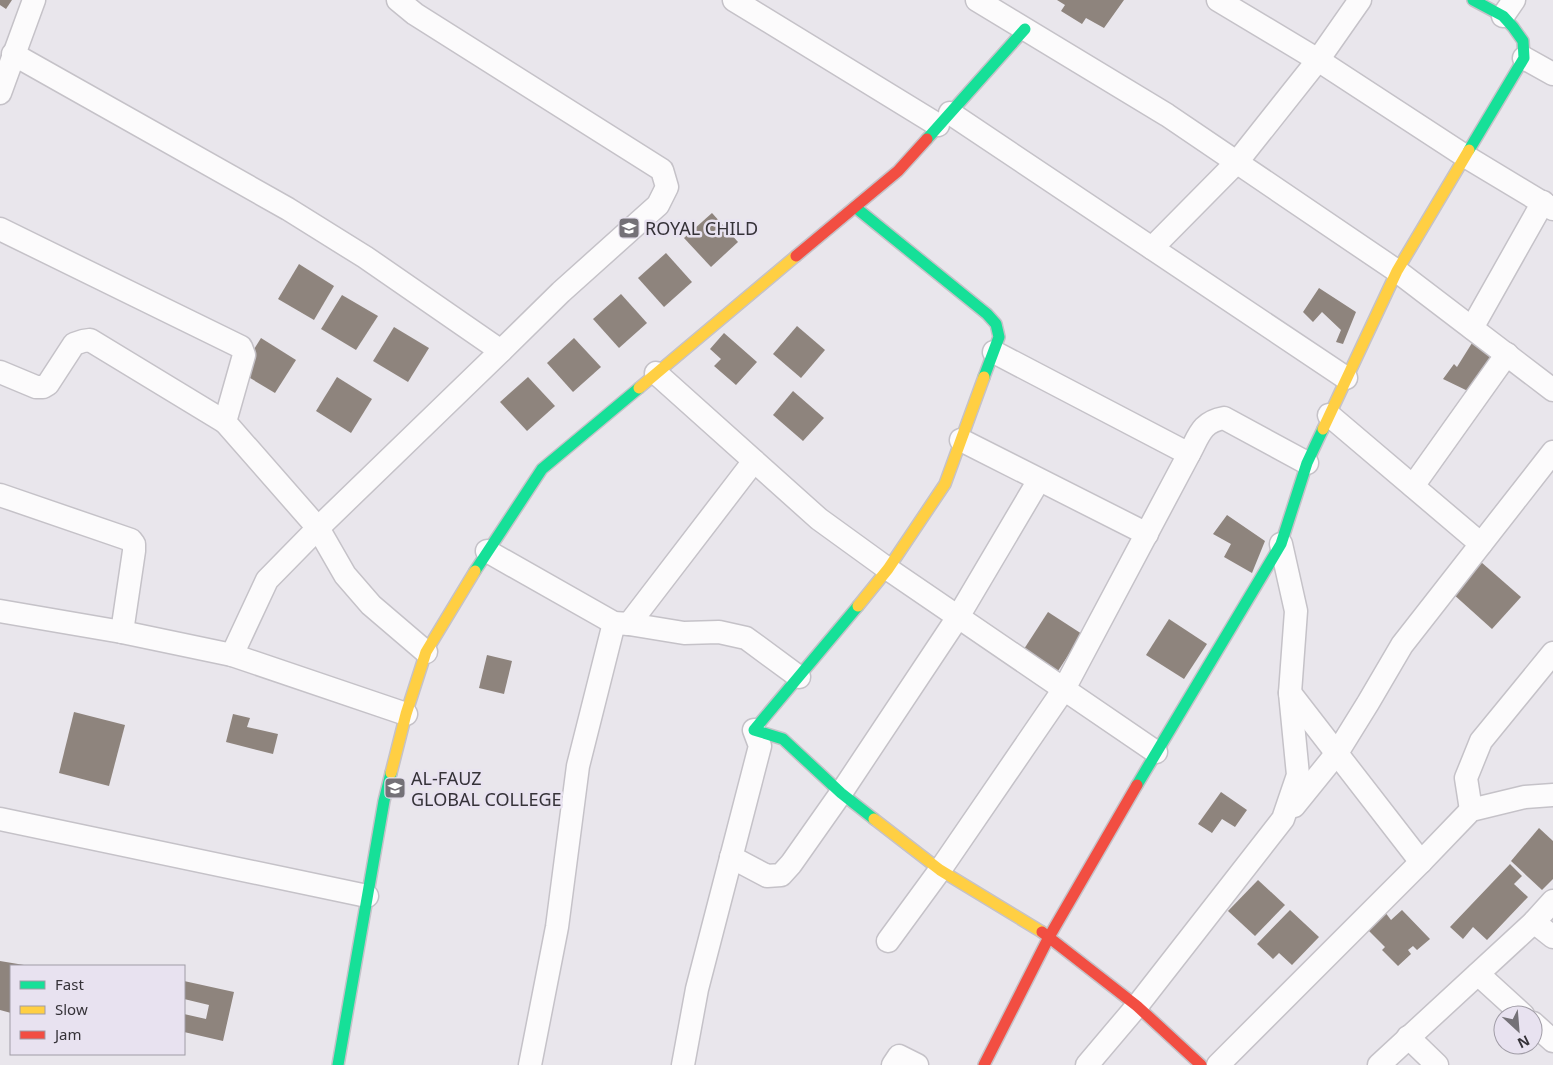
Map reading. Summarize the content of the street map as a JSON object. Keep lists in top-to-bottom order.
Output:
{
  "places": {
    "school or university": ["ROYAL CHILD", "AL-FAUZ GLOBAL COLLEGE"]
  },
  "legend": ["Fast", "Slow", "Jam"],
  "north": "bottom right"
}
